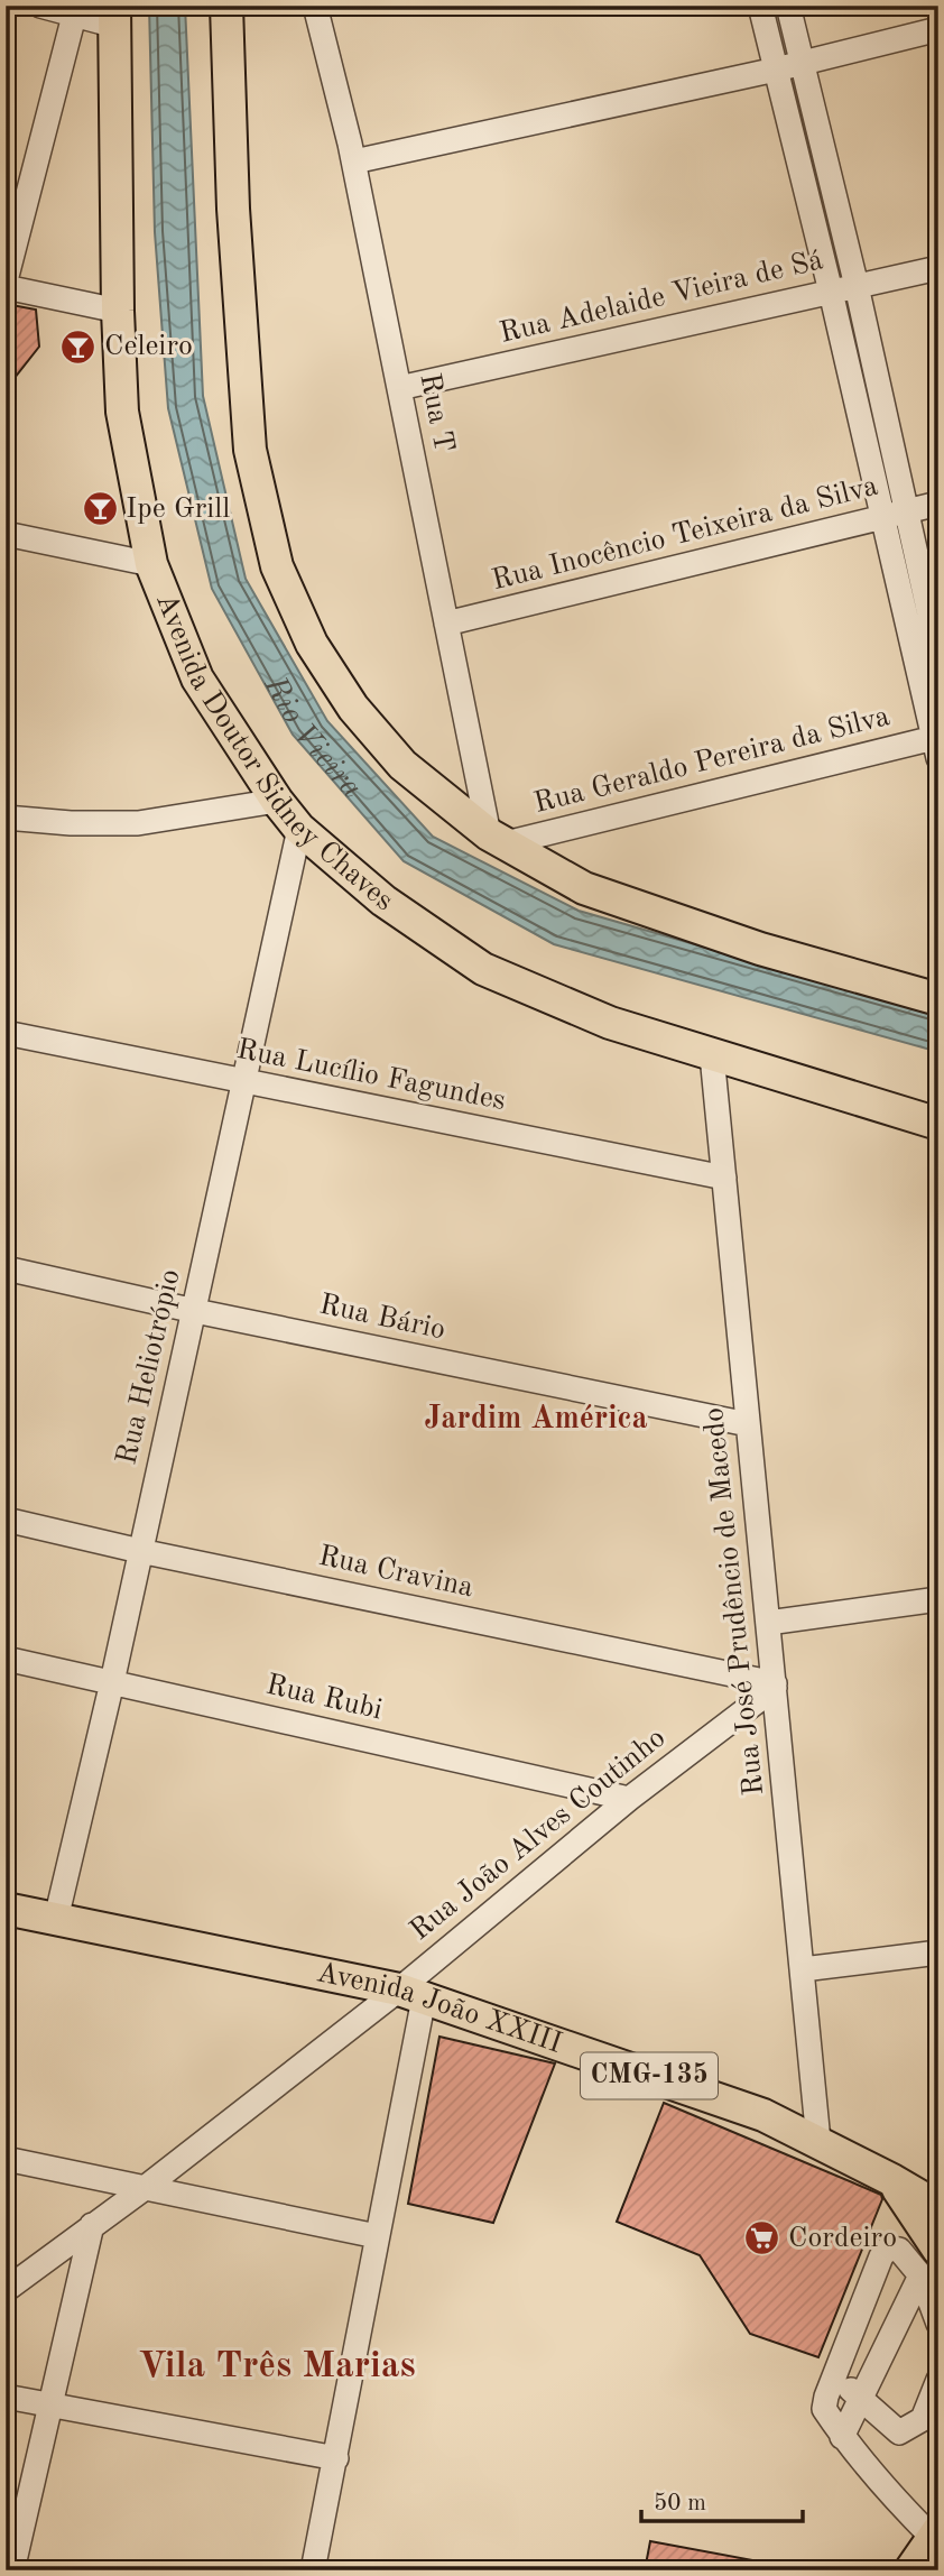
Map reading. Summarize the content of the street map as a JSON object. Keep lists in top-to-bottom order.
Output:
{
  "streets": {
    "main road": ["Avenida Doutor Sidney Chaves", "Avenida João XXIII", "CMG-135"],
    "street": [
      "Rua Adelaide Vieira de Sá",
      "Rua T",
      "Rua Inocêncio Teixeira da Silva",
      "Rua Geraldo Pereira da Silva",
      "Rua Lucílio Fagundes",
      "Rua Bário",
      "Rua Heliotrópio",
      "Rua Cravina",
      "Rua José Prudêncio de Macedo",
      "Rua Rubi",
      "Rua João Alves Coutinho"
    ]
  },
  "crossings": [
    ["Rua Adelaide Vieira de Sá", "Rua T"],
    ["Rua T", "Rua Inocêncio Teixeira da Silva"],
    ["Rua T", "Rua Geraldo Pereira da Silva"],
    ["Avenida Doutor Sidney Chaves", "Rua Heliotrópio"],
    ["Avenida Doutor Sidney Chaves", "Rua José Prudêncio de Macedo"],
    ["Rua Lucílio Fagundes", "Rua Heliotrópio"],
    ["Rua Lucílio Fagundes", "Rua José Prudêncio de Macedo"],
    ["Rua Bário", "Rua Heliotrópio"],
    ["Rua Bário", "Rua José Prudêncio de Macedo"],
    ["Rua Heliotrópio", "Rua Cravina"],
    ["Rua Heliotrópio", "Rua Rubi"],
    ["Rua Heliotrópio", "Avenida João XXIII"],
    ["Rua Cravina", "Rua José Prudêncio de Macedo"],
    ["Rua Cravina", "Rua João Alves Coutinho"],
    ["Rua José Prudêncio de Macedo", "Rua João Alves Coutinho"],
    ["Rua José Prudêncio de Macedo", "Avenida João XXIII"],
    ["Rua Rubi", "Rua João Alves Coutinho"],
    ["Rua João Alves Coutinho", "Avenida João XXIII"]
  ],
  "districts": ["Jardim América", "Vila Três Marias"],
  "water": ["Rio Vieira"],
  "places": {
    "bar": ["Celeiro", "Ipe Grill"],
    "supermarket": ["Cordeiro"]
  },
  "scale_bar": "50 m"
}
